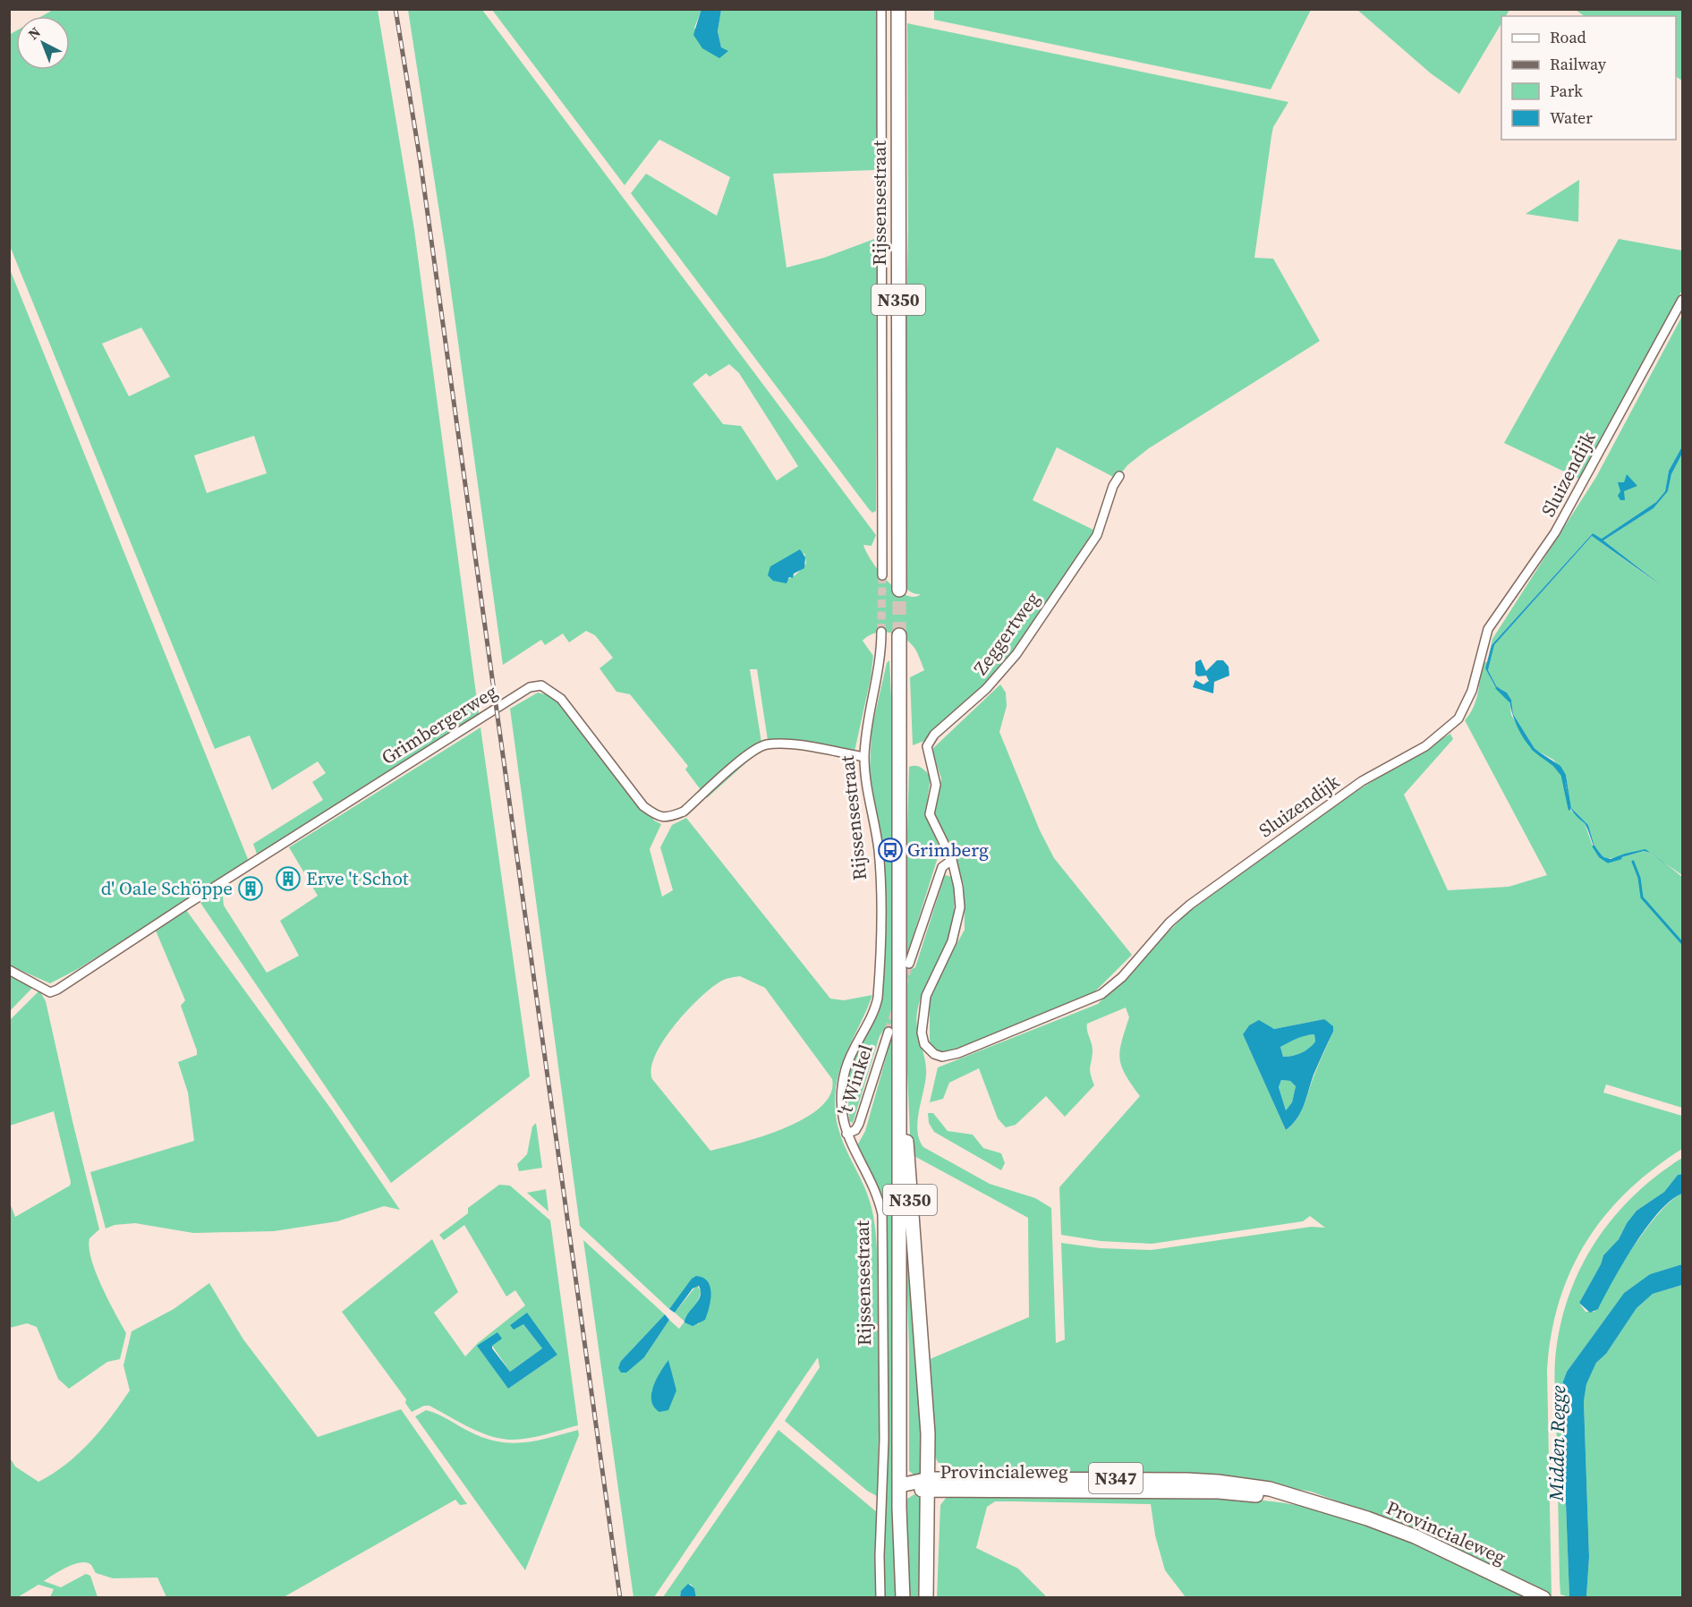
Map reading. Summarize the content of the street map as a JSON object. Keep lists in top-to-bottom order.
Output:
{
  "streets": {
    "main road": [
      "Rijssensestraat",
      "N350",
      "Provincialeweg",
      "N347"
    ],
    "street": [
      "Sluizendijk",
      "Zeggertweg",
      "Grimbergerweg",
      "'t Winkel"
    ]
  },
  "crossings": [
    ["Rijssensestraat", "Grimbergerweg"],
    ["Rijssensestraat", "'t Winkel"],
    ["Rijssensestraat", "Provincialeweg"],
    ["Rijssensestraat", "N347"],
    ["Sluizendijk", "Zeggertweg"],
    ["Provincialeweg", "N347"]
  ],
  "water": ["Midden Regge"],
  "places": {
    "bus stop": ["Grimberg"],
    "building": ["Erve 't Schot", "d' Oale Schöppe"]
  },
  "legend": [
    "Road",
    "Railway",
    "Park",
    "Water"
  ],
  "north": "top left"
}
